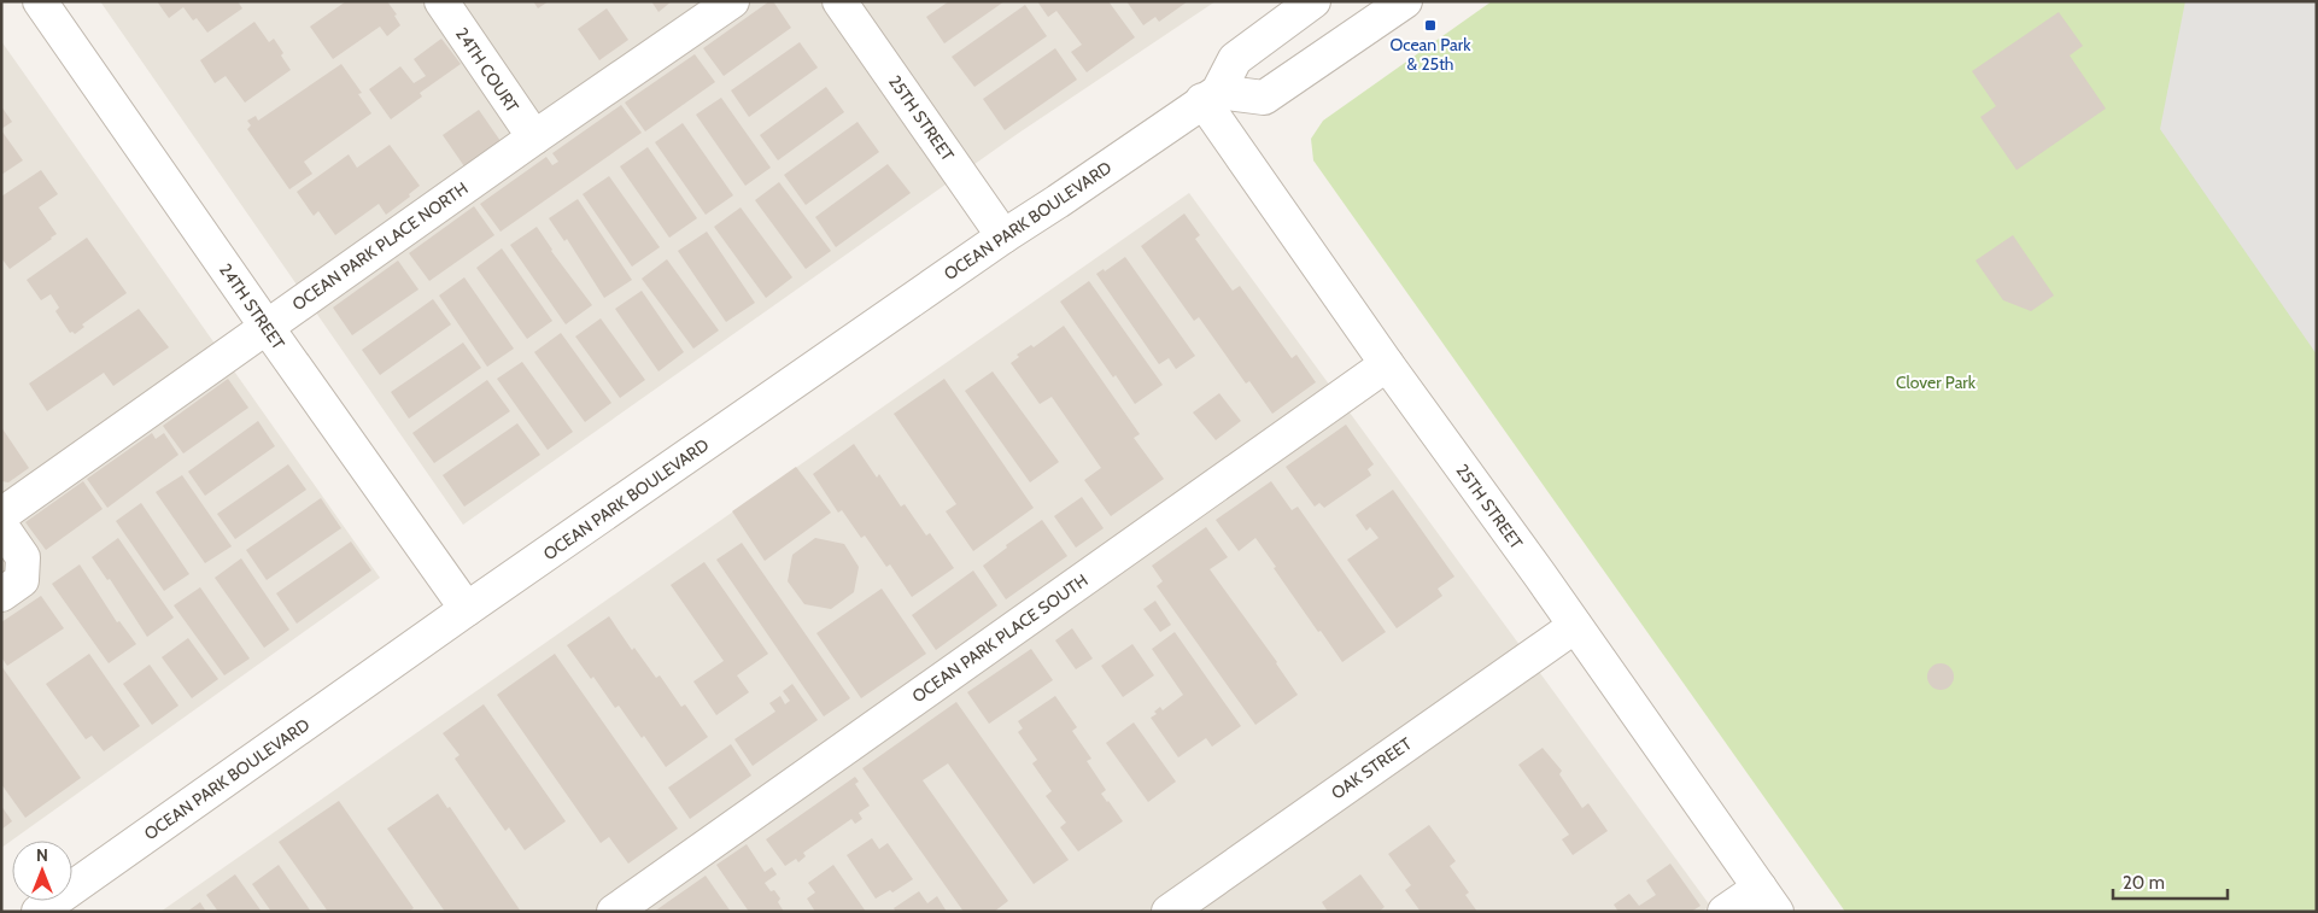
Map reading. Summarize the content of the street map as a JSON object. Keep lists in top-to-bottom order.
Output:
{
  "streets": {
    "street": [
      "24TH COURT",
      "25TH STREET",
      "OCEAN PARK BOULEVARD",
      "OCEAN PARK PLACE NORTH",
      "24TH STREET",
      "OCEAN PARK PLACE SOUTH",
      "OAK STREET"
    ]
  },
  "crossings": [
    ["24TH COURT", "OCEAN PARK PLACE NORTH"],
    ["25TH STREET", "OCEAN PARK BOULEVARD"],
    ["25TH STREET", "OCEAN PARK PLACE SOUTH"],
    ["25TH STREET", "OAK STREET"],
    ["OCEAN PARK BOULEVARD", "24TH STREET"],
    ["OCEAN PARK PLACE NORTH", "24TH STREET"]
  ],
  "parks": ["Clover Park"],
  "places": {
    "transit": ["Ocean Park & 25th"]
  },
  "scale_bar": "20 m",
  "north": "top"
}
